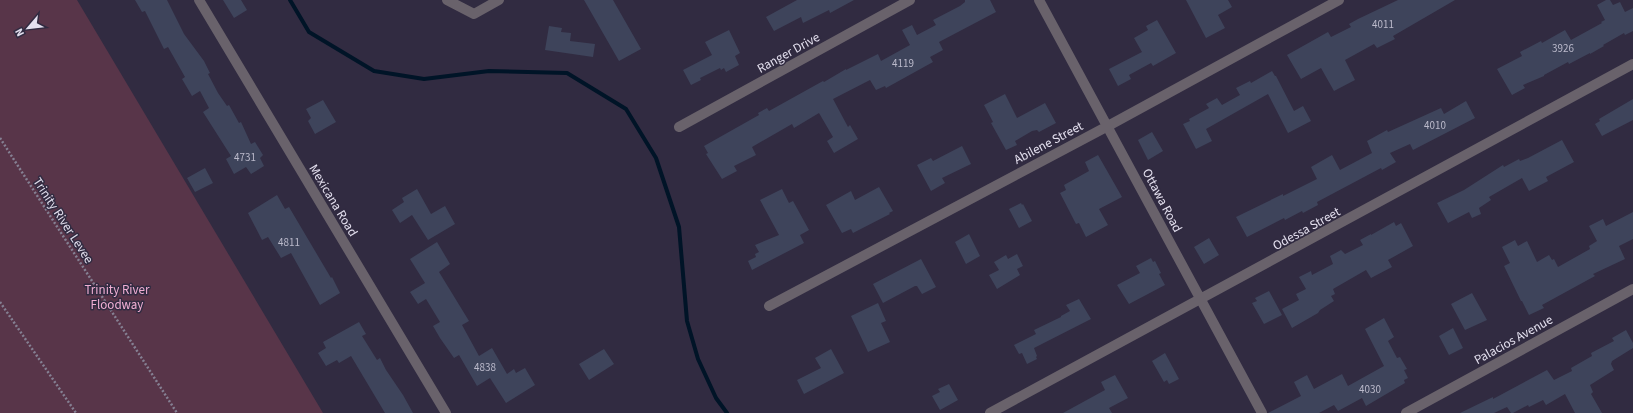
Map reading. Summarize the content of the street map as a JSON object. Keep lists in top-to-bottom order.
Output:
{
  "streets": {
    "street": [
      "Ranger Drive",
      "Abilene Street",
      "Mexicana Road",
      "Ottawa Road",
      "Odessa Street",
      "Palacios Avenue"
    ],
    "path": ["Trinity River Levee"]
  },
  "crossings": [
    ["Abilene Street", "Ottawa Road"],
    ["Ottawa Road", "Odessa Street"]
  ],
  "parks": ["Trinity River Floodway"],
  "house_numbers": [
    "4011",
    "3926",
    "4119",
    "4010",
    "4731",
    "4811",
    "4838",
    "4030"
  ],
  "north": "bottom left"
}
